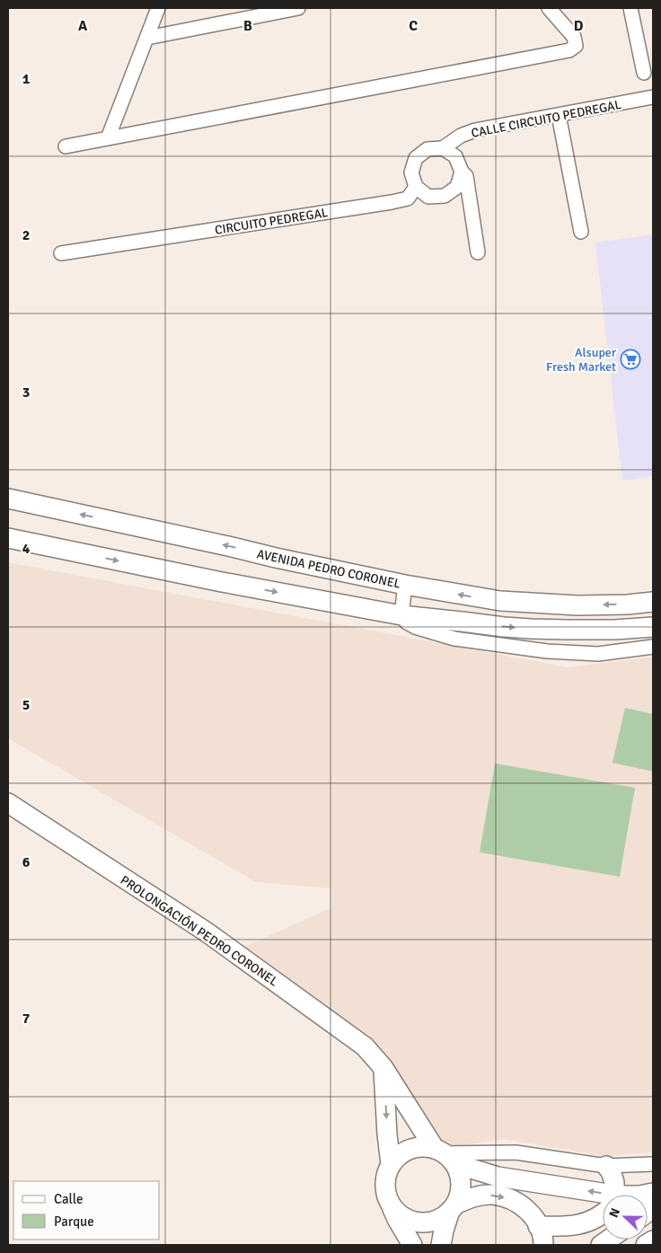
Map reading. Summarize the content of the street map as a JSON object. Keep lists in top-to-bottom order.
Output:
{
  "streets": {
    "main road": ["AVENIDA PEDRO CORONEL", "PROLONGACIÓN PEDRO CORONEL"],
    "street": ["CALLE CIRCUITO PEDREGAL", "CIRCUITO PEDREGAL"]
  },
  "crossings": [
    ["CALLE CIRCUITO PEDREGAL", "CIRCUITO PEDREGAL"]
  ],
  "places": {
    "supermarket": ["Alsuper Fresh Market"]
  },
  "legend": ["Calle", "Parque"],
  "north": "left",
  "grid": {
    "columns": [
      "A",
      "B",
      "C",
      "D"
    ],
    "rows": [
      "1",
      "2",
      "3",
      "4",
      "5",
      "6",
      "7"
    ]
  }
}
